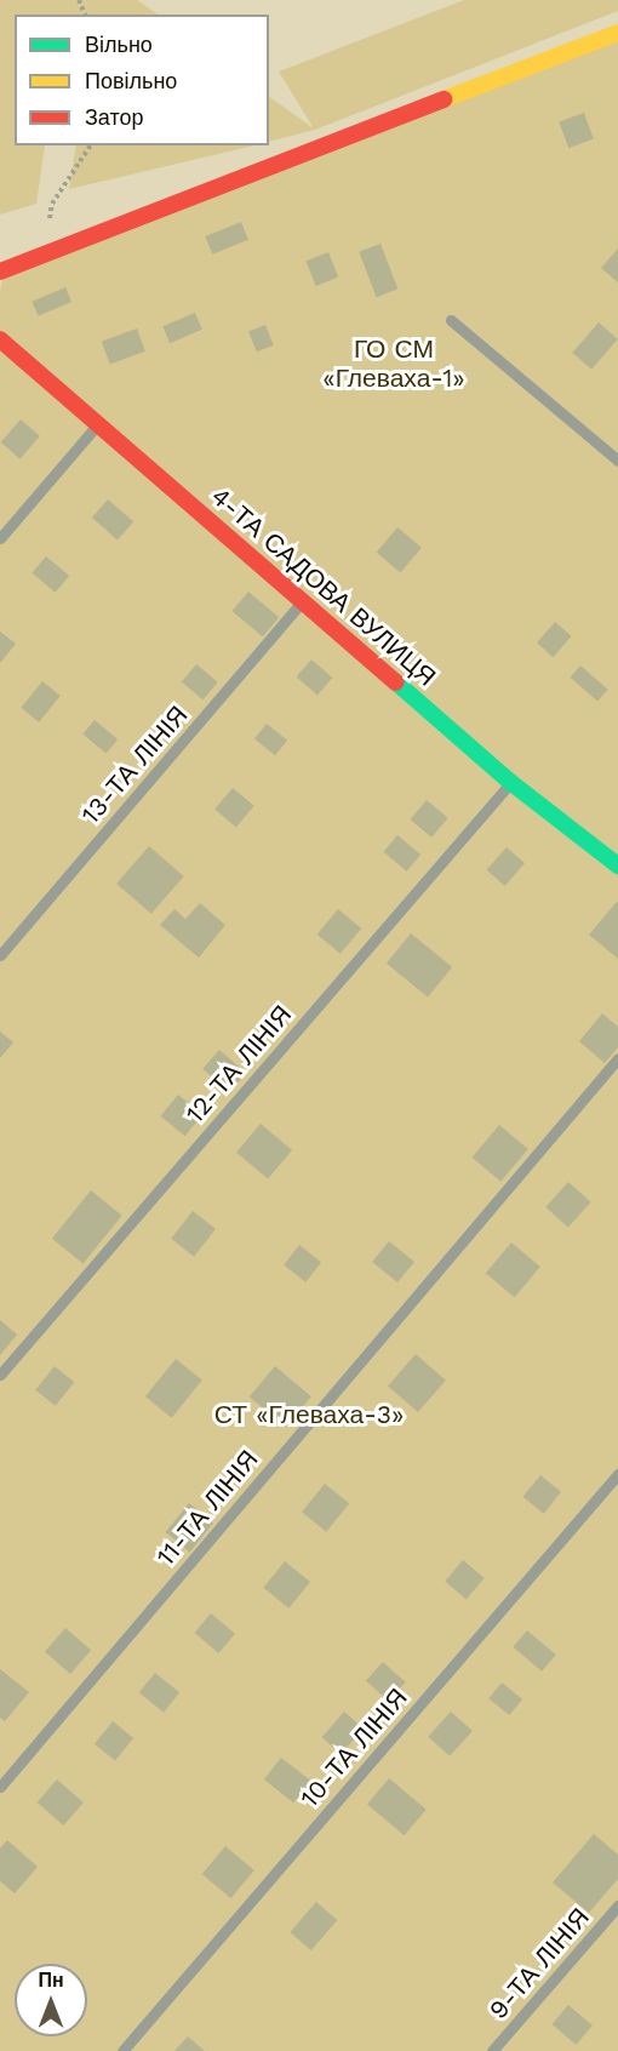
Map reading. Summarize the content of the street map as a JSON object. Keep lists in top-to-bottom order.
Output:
{
  "streets": {
    "street": ["4-ТА САДОВА ВУЛИЦЯ"],
    "lane": [
      "13-ТА ЛІНІЯ",
      "12-ТА ЛІНІЯ",
      "11-ТА ЛІНІЯ",
      "10-ТА ЛІНІЯ",
      "9-ТА ЛІНІЯ"
    ]
  },
  "crossings": [
    ["4-ТА САДОВА ВУЛИЦЯ", "13-ТА ЛІНІЯ"],
    ["4-ТА САДОВА ВУЛИЦЯ", "12-ТА ЛІНІЯ"]
  ],
  "parks": ["ГО СМ «Глеваха-1»", "СТ «Глеваха-3»"],
  "legend": ["Вільно", "Повільно", "Затор"],
  "north": "top"
}
